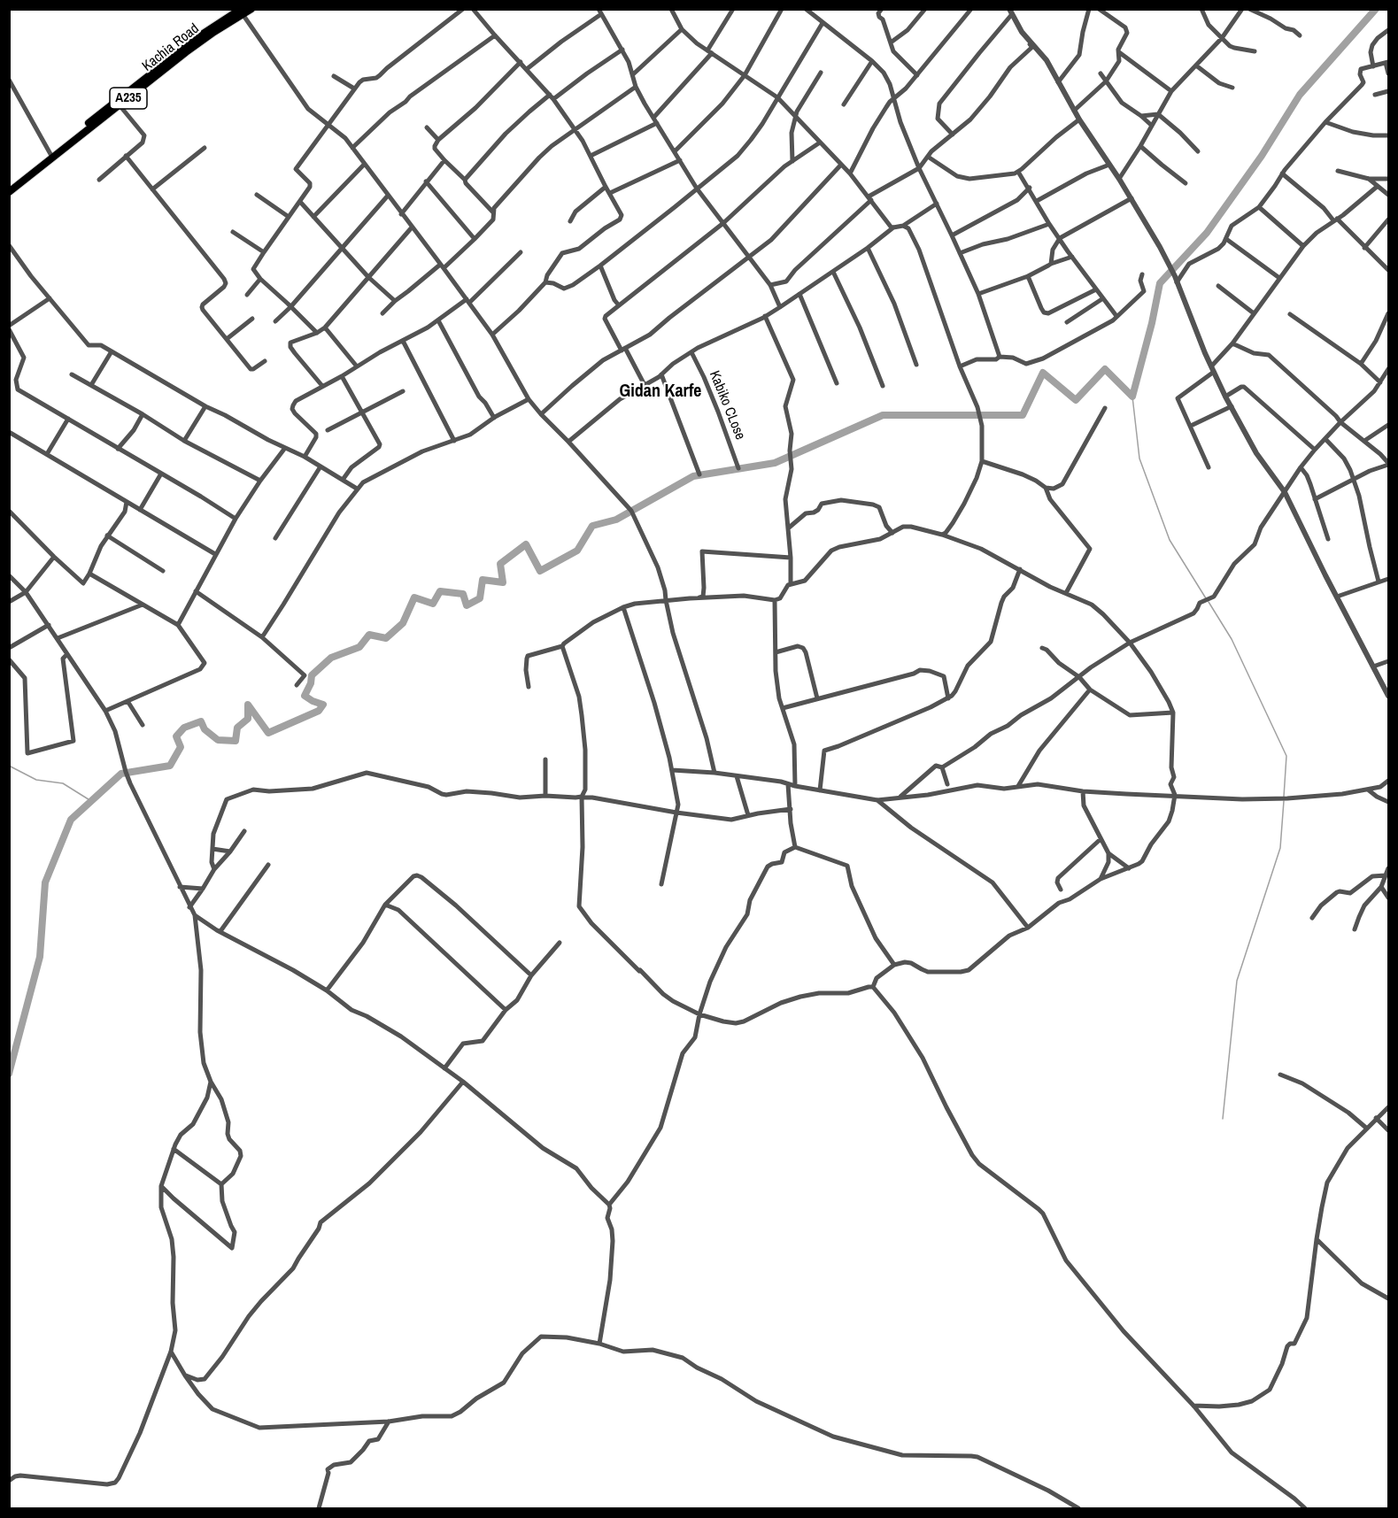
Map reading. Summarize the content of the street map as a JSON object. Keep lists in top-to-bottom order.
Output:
{
  "streets": {
    "highway": ["Kachia Road", "A235"],
    "street": ["Kabiko CLose"]
  },
  "districts": ["Gidan Karfe"]
}
